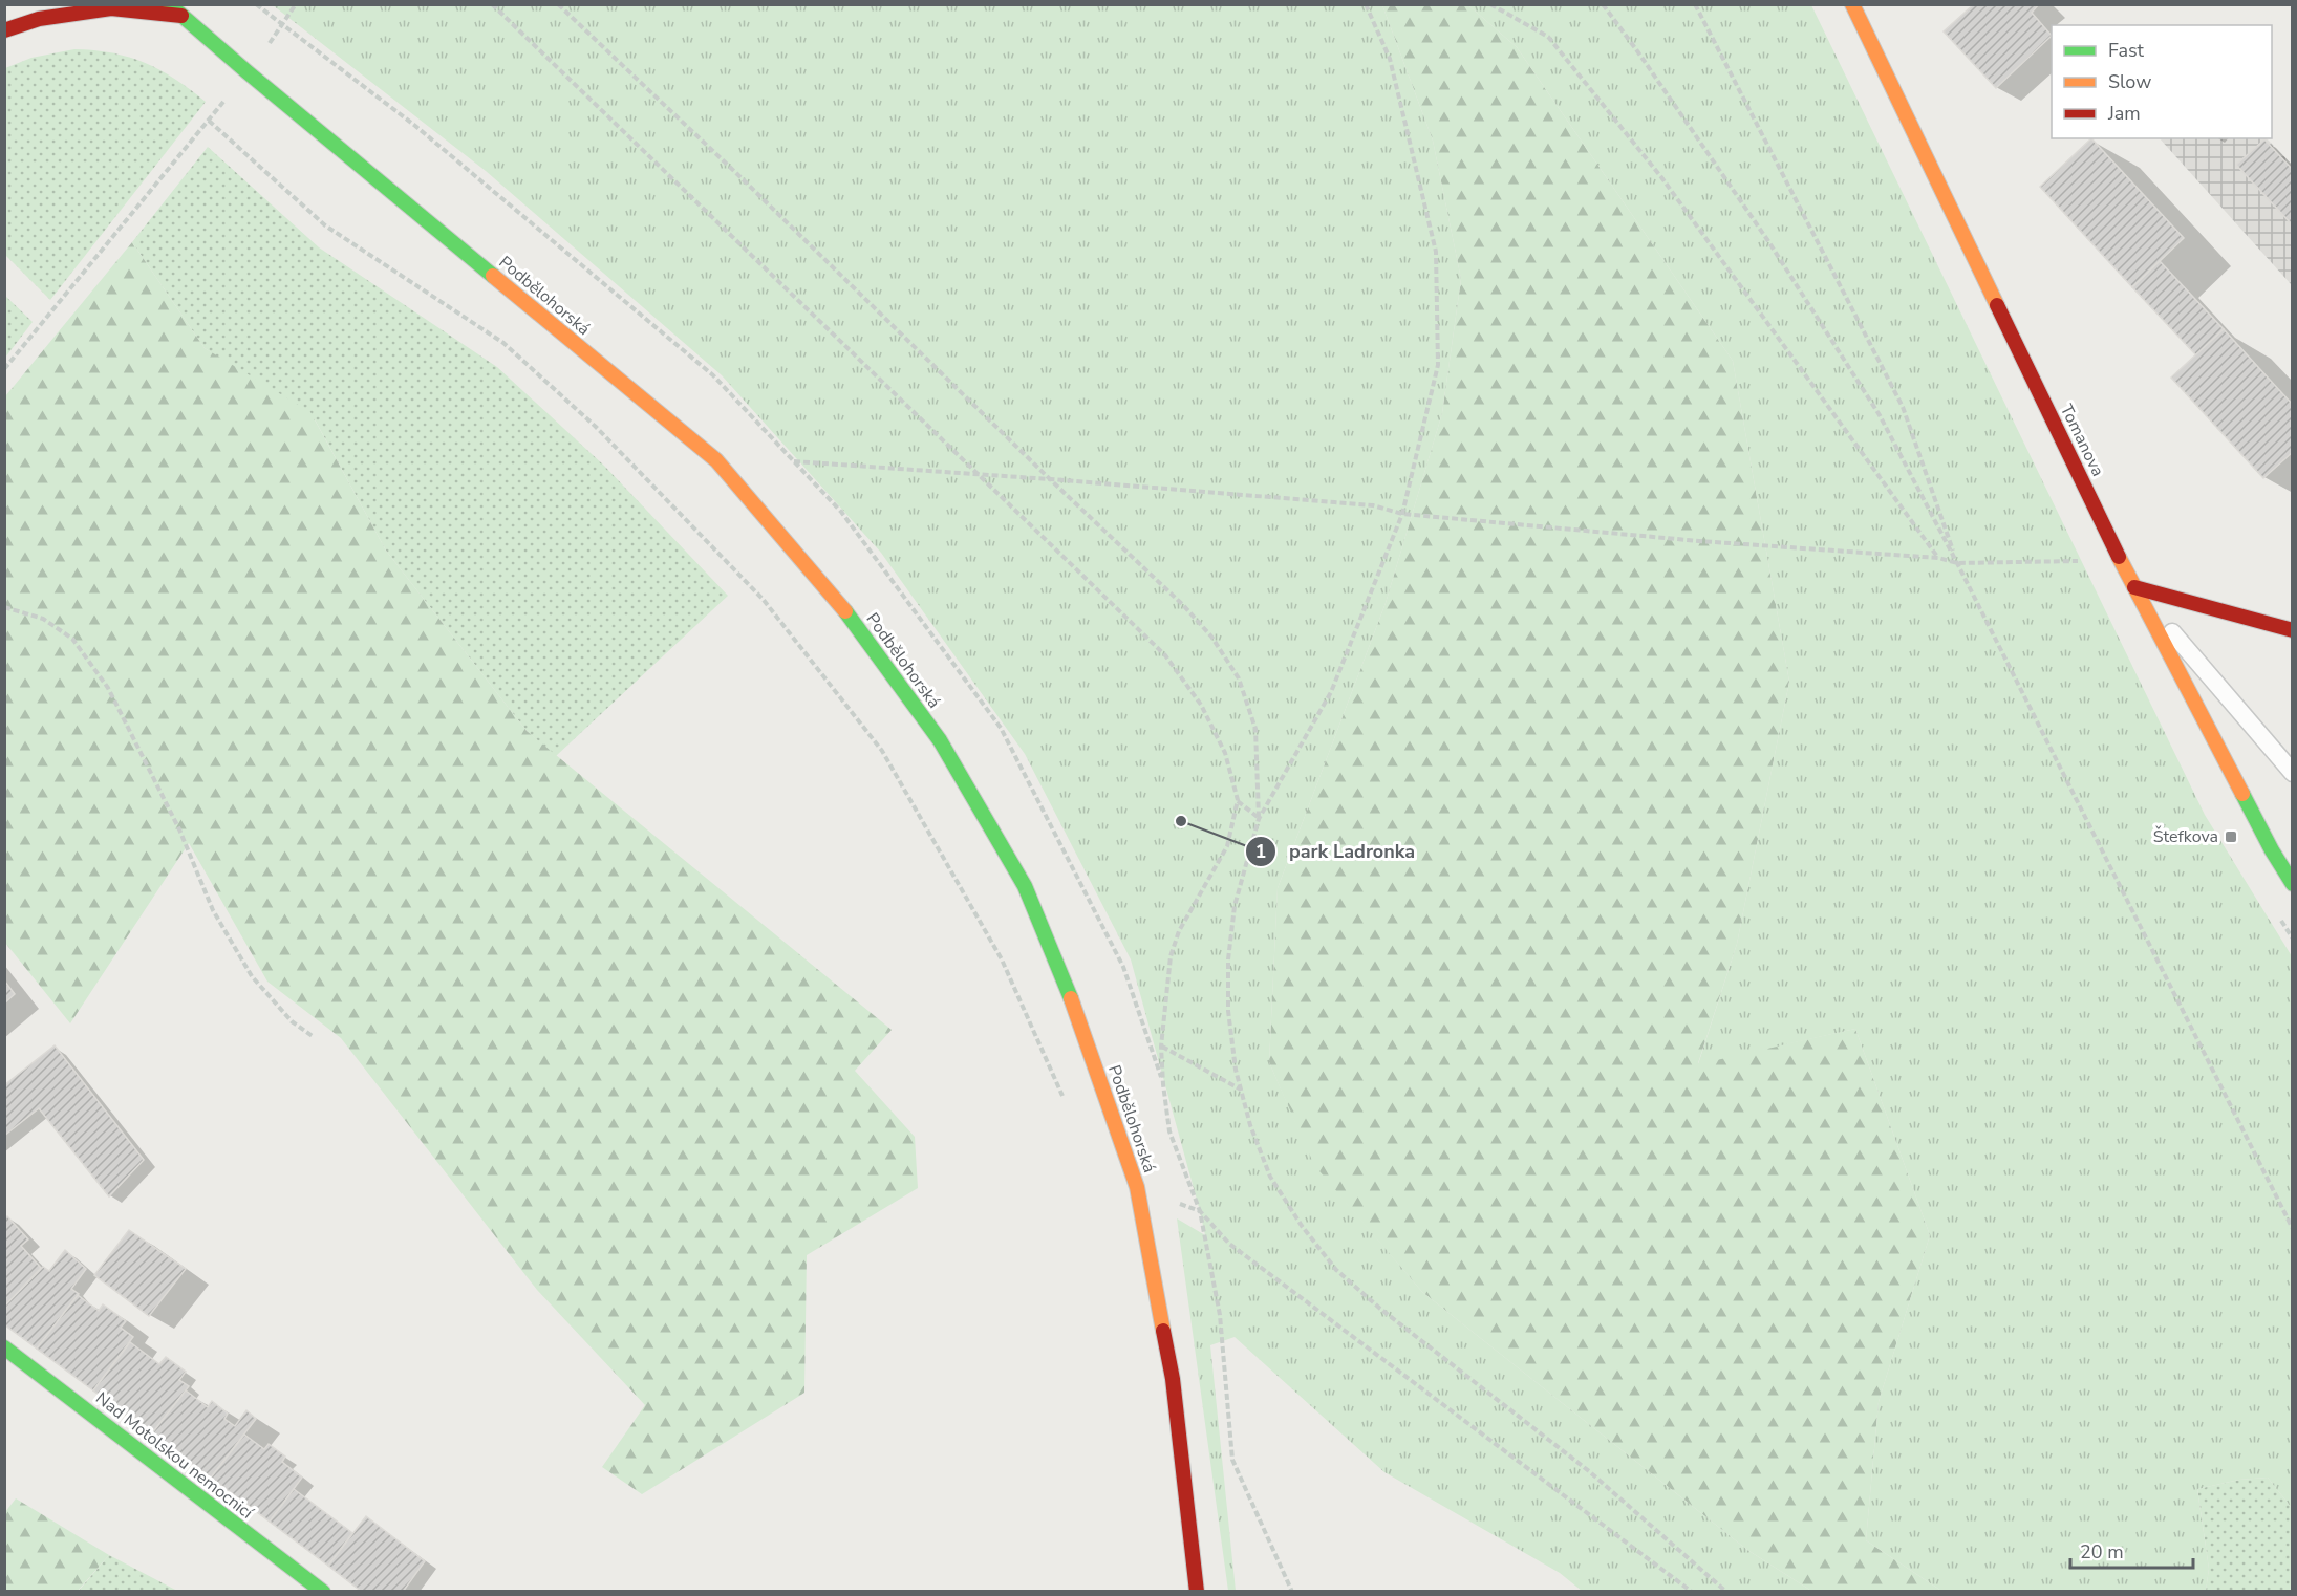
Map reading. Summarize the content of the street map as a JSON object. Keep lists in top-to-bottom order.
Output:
{
  "streets": {
    "street": ["Podbělohorská", "Tomanova", "Nad Motolskou nemocnicí"]
  },
  "places": {
    "other": ["park Ladronka"],
    "transit": ["Štefkova"]
  },
  "legend": ["Fast", "Slow", "Jam"],
  "scale_bar": "20 m"
}
